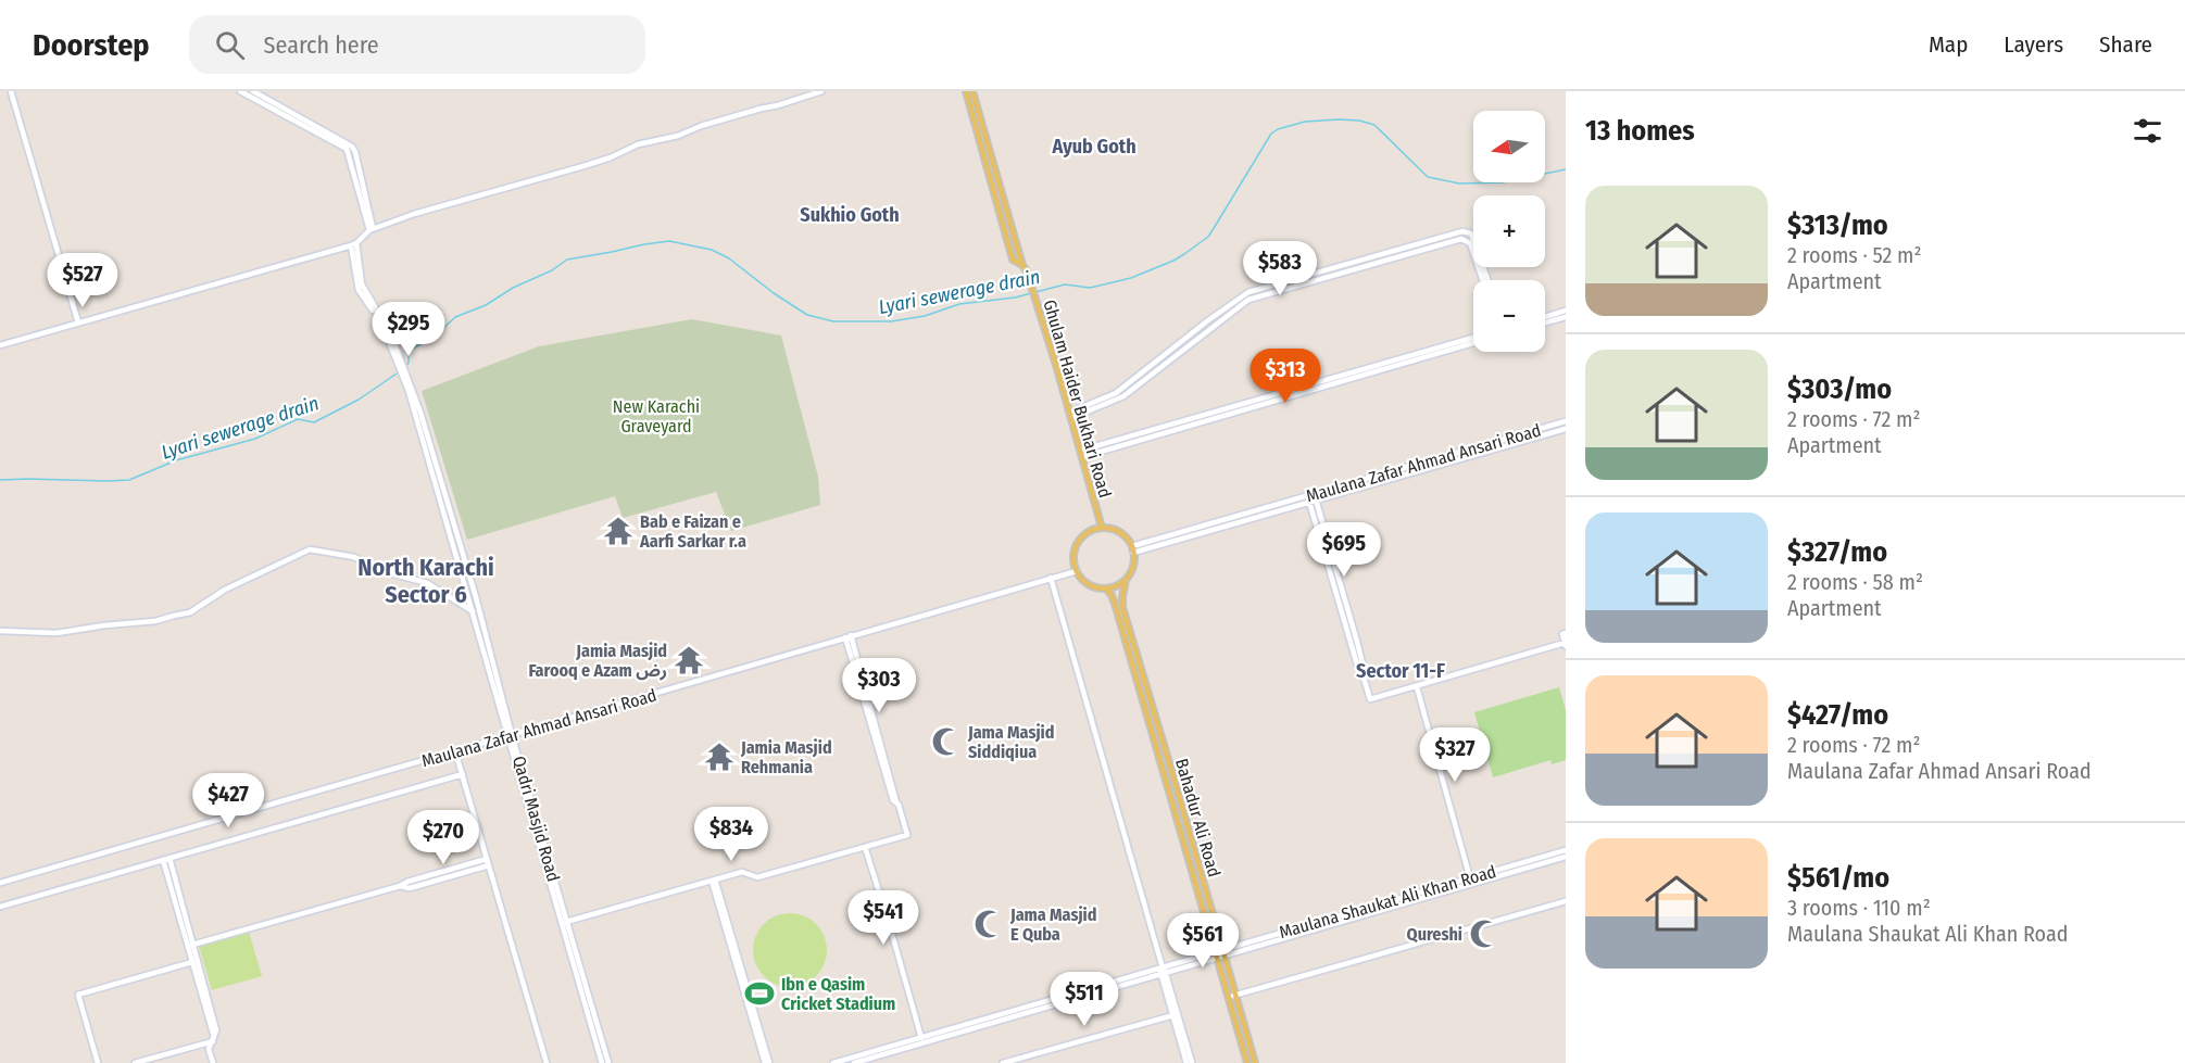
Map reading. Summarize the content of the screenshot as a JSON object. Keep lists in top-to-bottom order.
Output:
{
  "streets": {
    "main road": ["Ghulam Haider Bukhari Road", "Bahadur Ali Road"],
    "street": ["Maulana Zafar Ahmad Ansari Road", "Qadri Masjid Road", "Maulana Shaukat Ali Khan Road"]
  },
  "crossings": [
    ["Ghulam Haider Bukhari Road", "Maulana Zafar Ahmad Ansari Road"],
    ["Ghulam Haider Bukhari Road", "Bahadur Ali Road"],
    ["Maulana Zafar Ahmad Ansari Road", "Bahadur Ali Road"],
    ["Maulana Zafar Ahmad Ansari Road", "Qadri Masjid Road"],
    ["Bahadur Ali Road", "Maulana Shaukat Ali Khan Road"]
  ],
  "districts": [
    "Ayub Goth",
    "Sukhio Goth",
    "North Karachi Sector 6",
    "Sector 11-F"
  ],
  "water": ["Lyari sewerage drain"],
  "parks": ["New Karachi Graveyard"],
  "places": {
    "temple": ["Bab e Faizan e Aarfi Sarkar r.a", "Jamia Masjid Farooq e Azam رض", "Jamia Masjid Rehmania"],
    "mosque": ["Jama Masjid Siddiqiua", "Jama Masjid E Quba", "Qureshi"],
    "sports": ["Ibn e Qasim Cricket Stadium"]
  },
  "north": "left",
  "page": {
    "header": "Doorstep",
    "search": "Search here",
    "nav": ["Map", "Layers", "Share"],
    "heading": "13 homes",
    "map_buttons": ["+", "−"],
    "list": [
      {
        "name": "$313/mo",
        "note": "2 rooms · 52 m² · Apartment"
      },
      {
        "name": "$303/mo",
        "note": "2 rooms · 72 m² · Apartment"
      },
      {
        "name": "$327/mo",
        "note": "2 rooms · 58 m² · Apartment"
      },
      {
        "name": "$427/mo",
        "note": "2 rooms · 72 m² · Maulana Zafar Ahmad Ansari Road"
      },
      {
        "name": "$561/mo",
        "note": "3 rooms · 110 m² · Maulana Shaukat Ali Khan Road"
      }
    ],
    "price": [
      "$583",
      "$527",
      "$295",
      "$313",
      "$695",
      "$303",
      "$327",
      "$427",
      "$834",
      "$270",
      "$541",
      "$561",
      "$511"
    ]
  }
}
